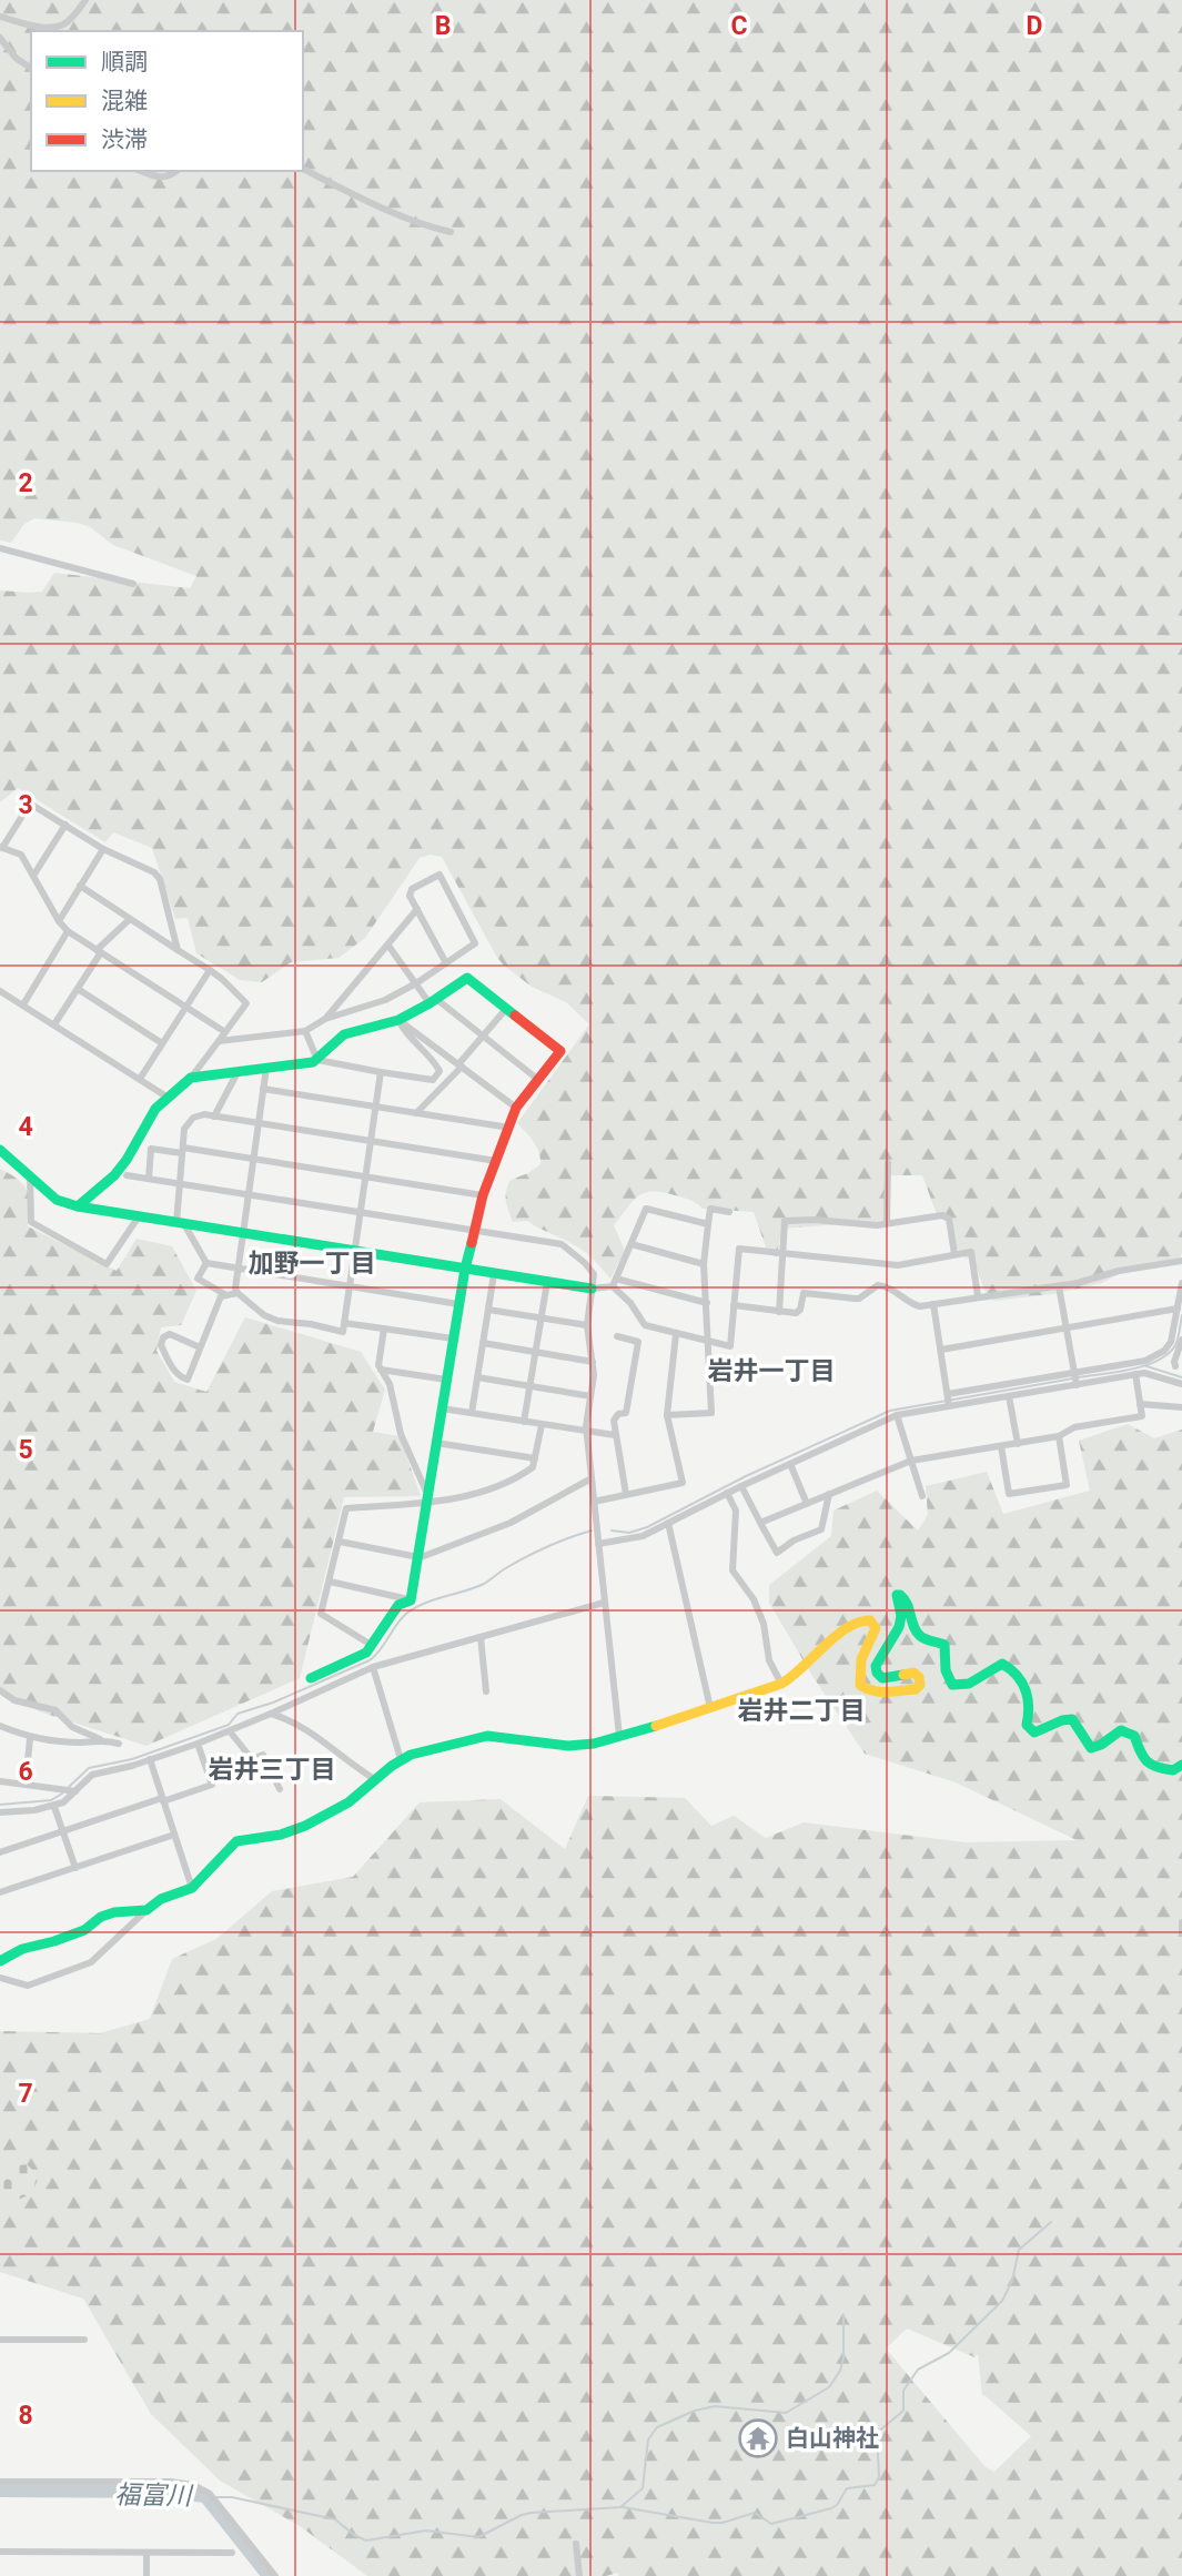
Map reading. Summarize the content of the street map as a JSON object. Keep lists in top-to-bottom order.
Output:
{
  "districts": [
    "加野一丁目",
    "岩井一丁目",
    "岩井二丁目",
    "岩井三丁目"
  ],
  "water": ["福富川"],
  "places": {
    "temple": ["白山神社"]
  },
  "legend": ["順調", "混雑", "渋滞"],
  "grid": {
    "columns": ["B", "C", "D"],
    "rows": [
      "2",
      "3",
      "4",
      "5",
      "6",
      "7",
      "8"
    ]
  }
}
